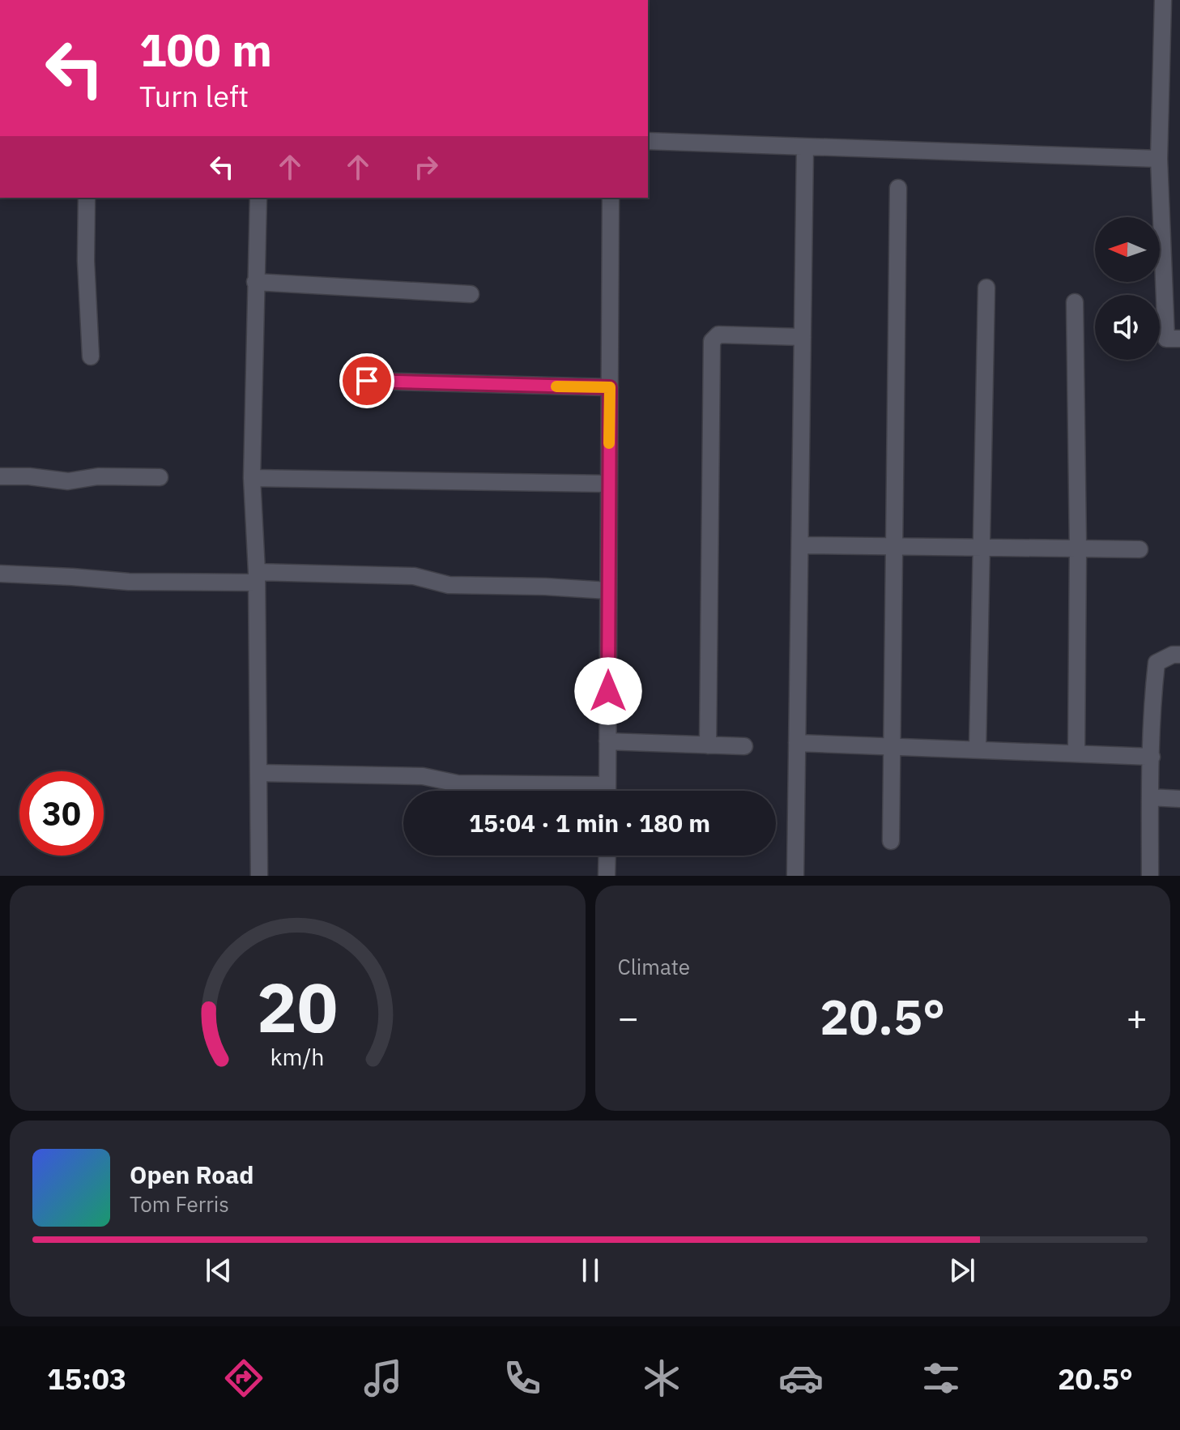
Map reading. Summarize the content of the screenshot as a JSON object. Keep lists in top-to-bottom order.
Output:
{
  "north": "left",
  "page": {
    "turn": ["100 m", "Turn left"],
    "limit": "30",
    "trip": "15:04 · 1 min · 180 m",
    "tile": "Climate",
    "heat": ["−", "20.5°", "+"],
    "song": ["Open Road", "Tom Ferris"],
    "tabs": ["15:03", "20.5°"],
    "gauge": ["20", "km/h"]
  }
}
